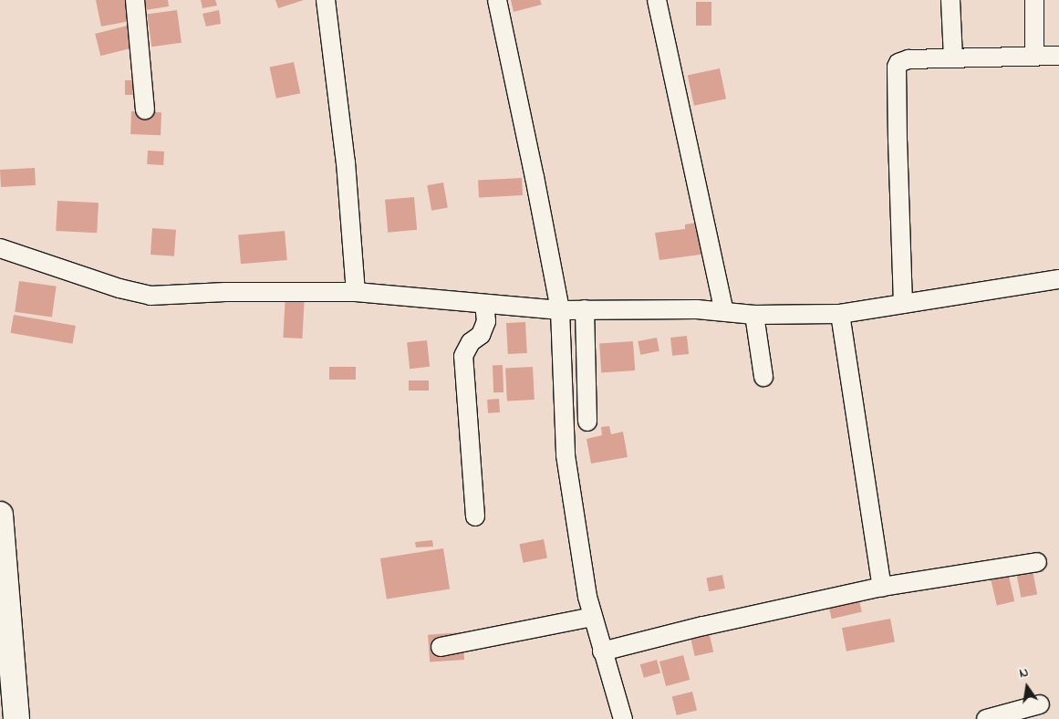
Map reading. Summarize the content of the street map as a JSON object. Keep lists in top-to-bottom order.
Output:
{
  "north": "top"
}
